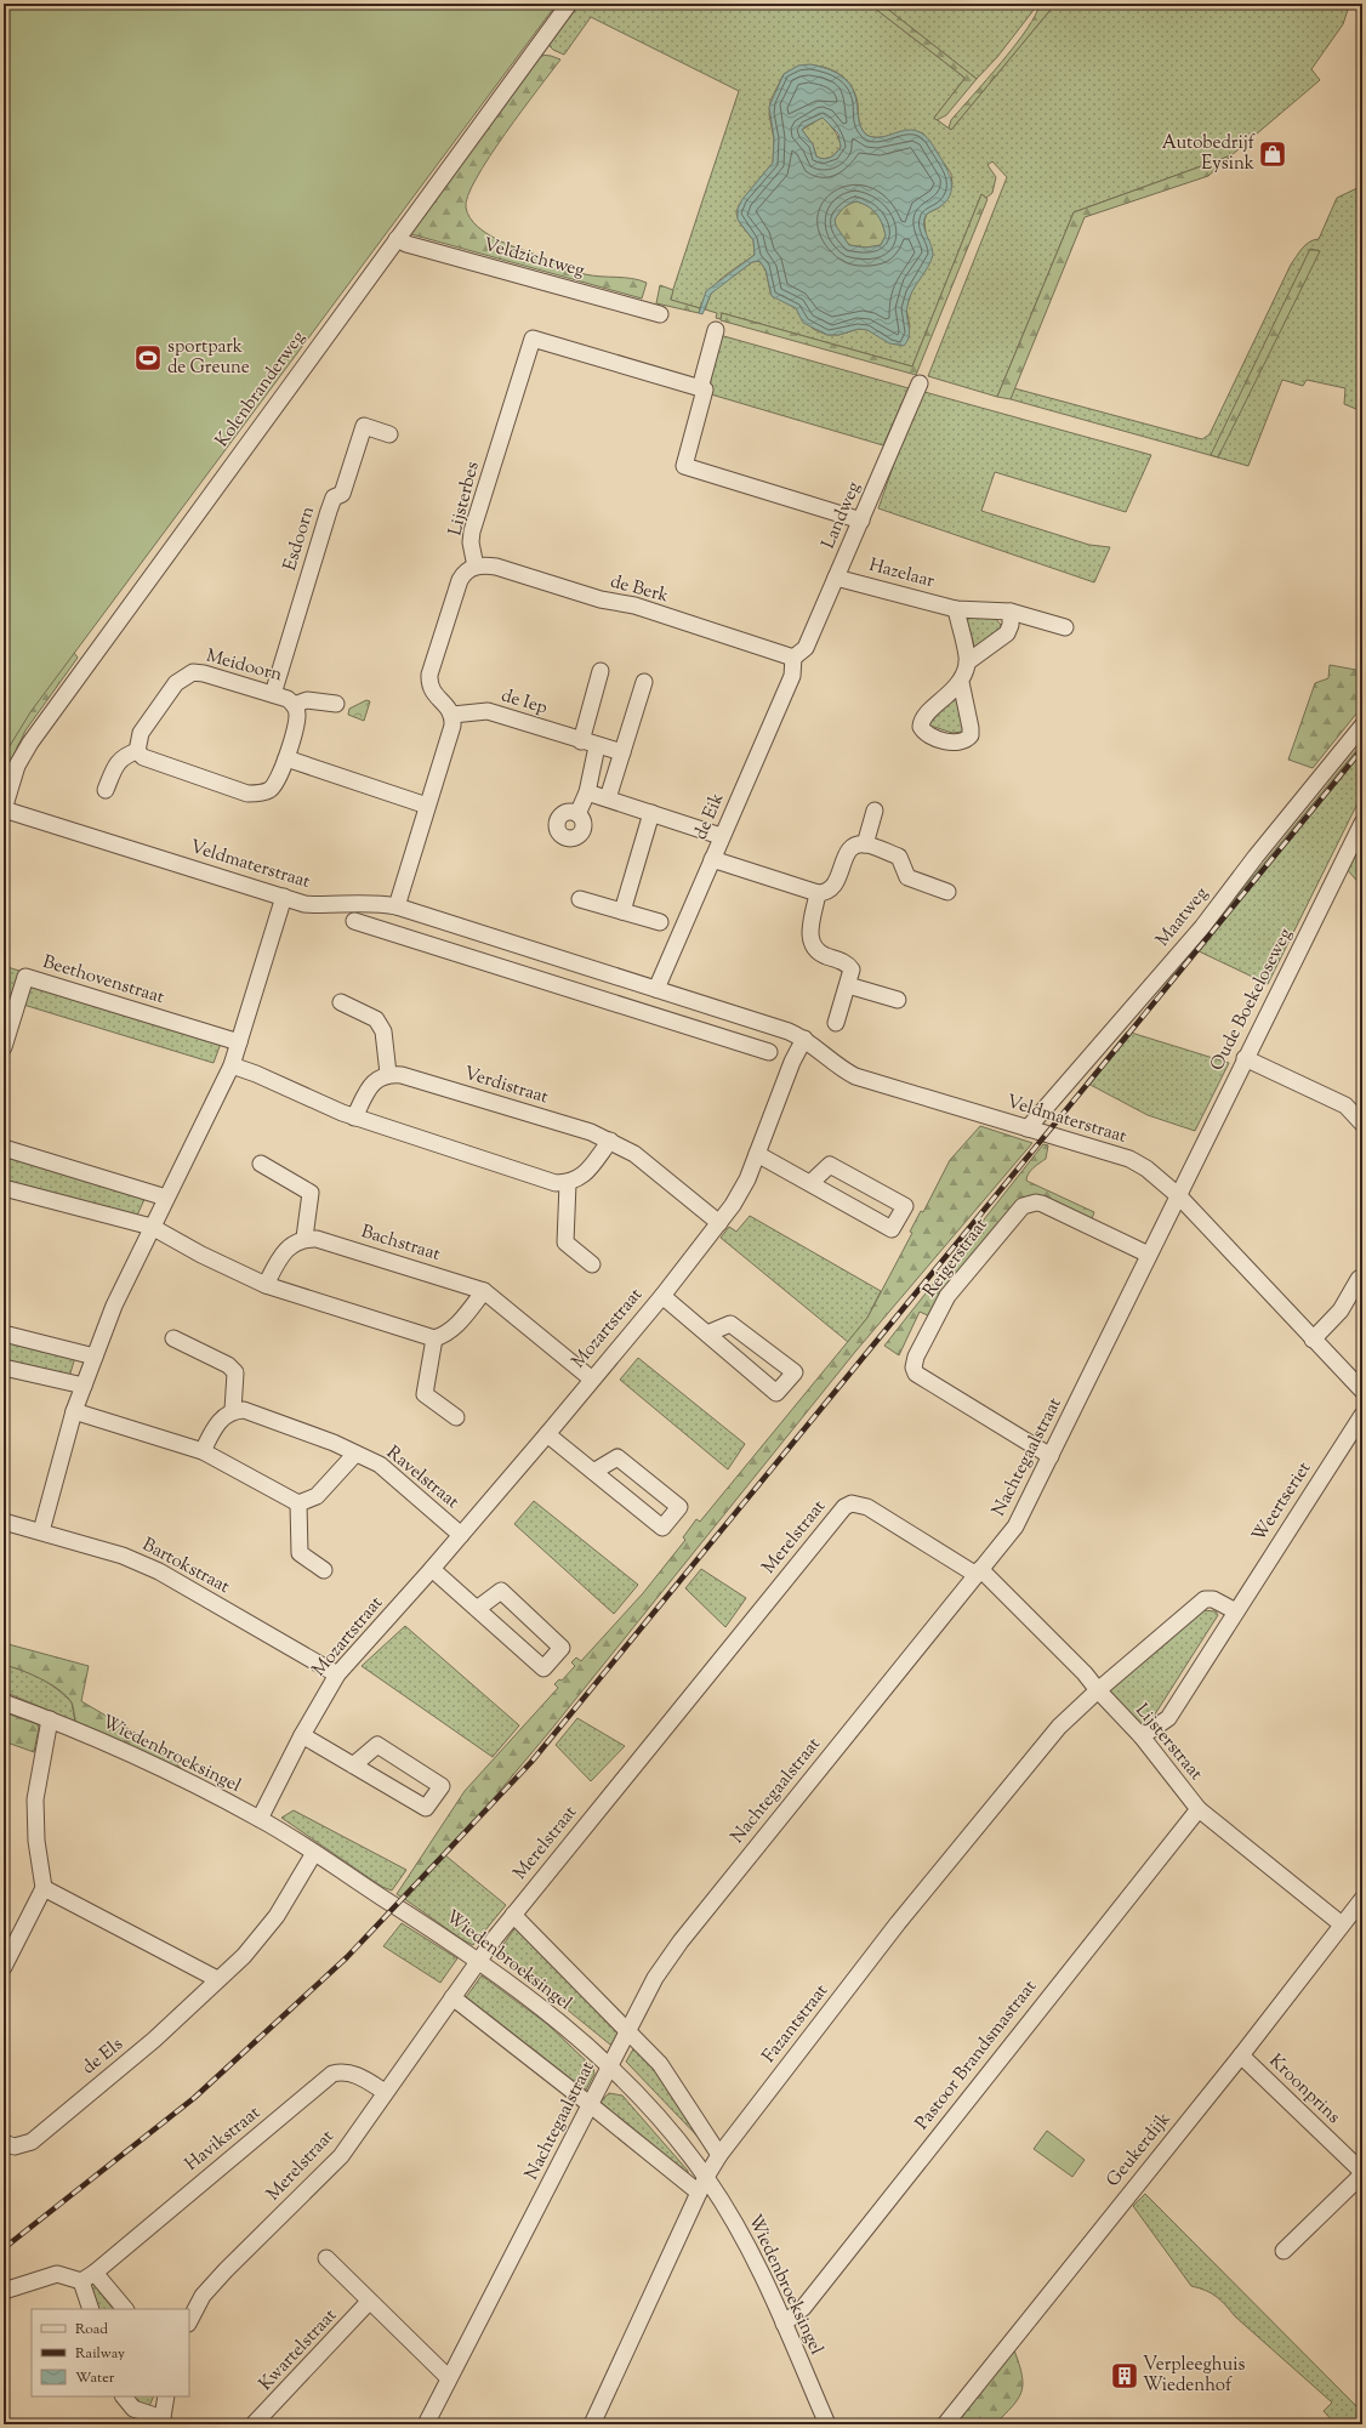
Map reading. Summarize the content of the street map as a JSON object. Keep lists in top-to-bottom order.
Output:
{
  "streets": {
    "street": [
      "Veldzichtweg",
      "Kolenbranderweg",
      "Lijsterbes",
      "Landweg",
      "Esdoorn",
      "Hazelaar",
      "de Berk",
      "Meidoorn",
      "de Iep",
      "de Eik",
      "Veldmaterstraat",
      "Maatweg",
      "Beethovenstraat",
      "Oude Boekeloseweg",
      "Verdistraat",
      "Bachstraat",
      "Reigerstraat",
      "Mozartstraat",
      "Nachtegaalstraat",
      "Ravelstraat",
      "Weertseriet",
      "Merelstraat",
      "Bartokstraat",
      "Lijsterstraat",
      "Wiedenbroeksingel",
      "Fazantstraat",
      "Pastoor Brandsmastraat",
      "de Els",
      "Kroonprins",
      "Havikstraat",
      "Geukerdijk",
      "Kwartelstraat"
    ]
  },
  "crossings": [
    ["Veldzichtweg", "Kolenbranderweg"],
    ["Kolenbranderweg", "Veldmaterstraat"],
    ["Lijsterbes", "de Berk"],
    ["Landweg", "Hazelaar"],
    ["Landweg", "de Berk"],
    ["Landweg", "de Eik"],
    ["Esdoorn", "Meidoorn"],
    ["de Berk", "de Eik"],
    ["de Eik", "Veldmaterstraat"],
    ["Veldmaterstraat", "Maatweg"],
    ["Veldmaterstraat", "Oude Boekeloseweg"],
    ["Veldmaterstraat", "Mozartstraat"],
    ["Veldmaterstraat", "Nachtegaalstraat"],
    ["Oude Boekeloseweg", "Nachtegaalstraat"],
    ["Verdistraat", "Mozartstraat"],
    ["Bachstraat", "Mozartstraat"],
    ["Reigerstraat", "Nachtegaalstraat"],
    ["Mozartstraat", "Ravelstraat"],
    ["Mozartstraat", "Bartokstraat"],
    ["Mozartstraat", "Wiedenbroeksingel"],
    ["Nachtegaalstraat", "Merelstraat"],
    ["Nachtegaalstraat", "Lijsterstraat"],
    ["Nachtegaalstraat", "Wiedenbroeksingel"],
    ["Weertseriet", "Lijsterstraat"],
    ["Merelstraat", "Lijsterstraat"],
    ["Merelstraat", "Wiedenbroeksingel"],
    ["Merelstraat", "Havikstraat"],
    ["Lijsterstraat", "Fazantstraat"],
    ["Lijsterstraat", "Pastoor Brandsmastraat"],
    ["Lijsterstraat", "Geukerdijk"],
    ["Wiedenbroeksingel", "Fazantstraat"],
    ["Wiedenbroeksingel", "Pastoor Brandsmastraat"],
    ["Wiedenbroeksingel", "de Els"],
    ["Kroonprins", "Geukerdijk"]
  ],
  "places": {
    "shop": ["Autobedrijf Eysink"],
    "sports": ["sportpark de Greune"],
    "building": ["Verpleeghuis Wiedenhof"]
  },
  "legend": ["Road", "Railway", "Water"]
}
